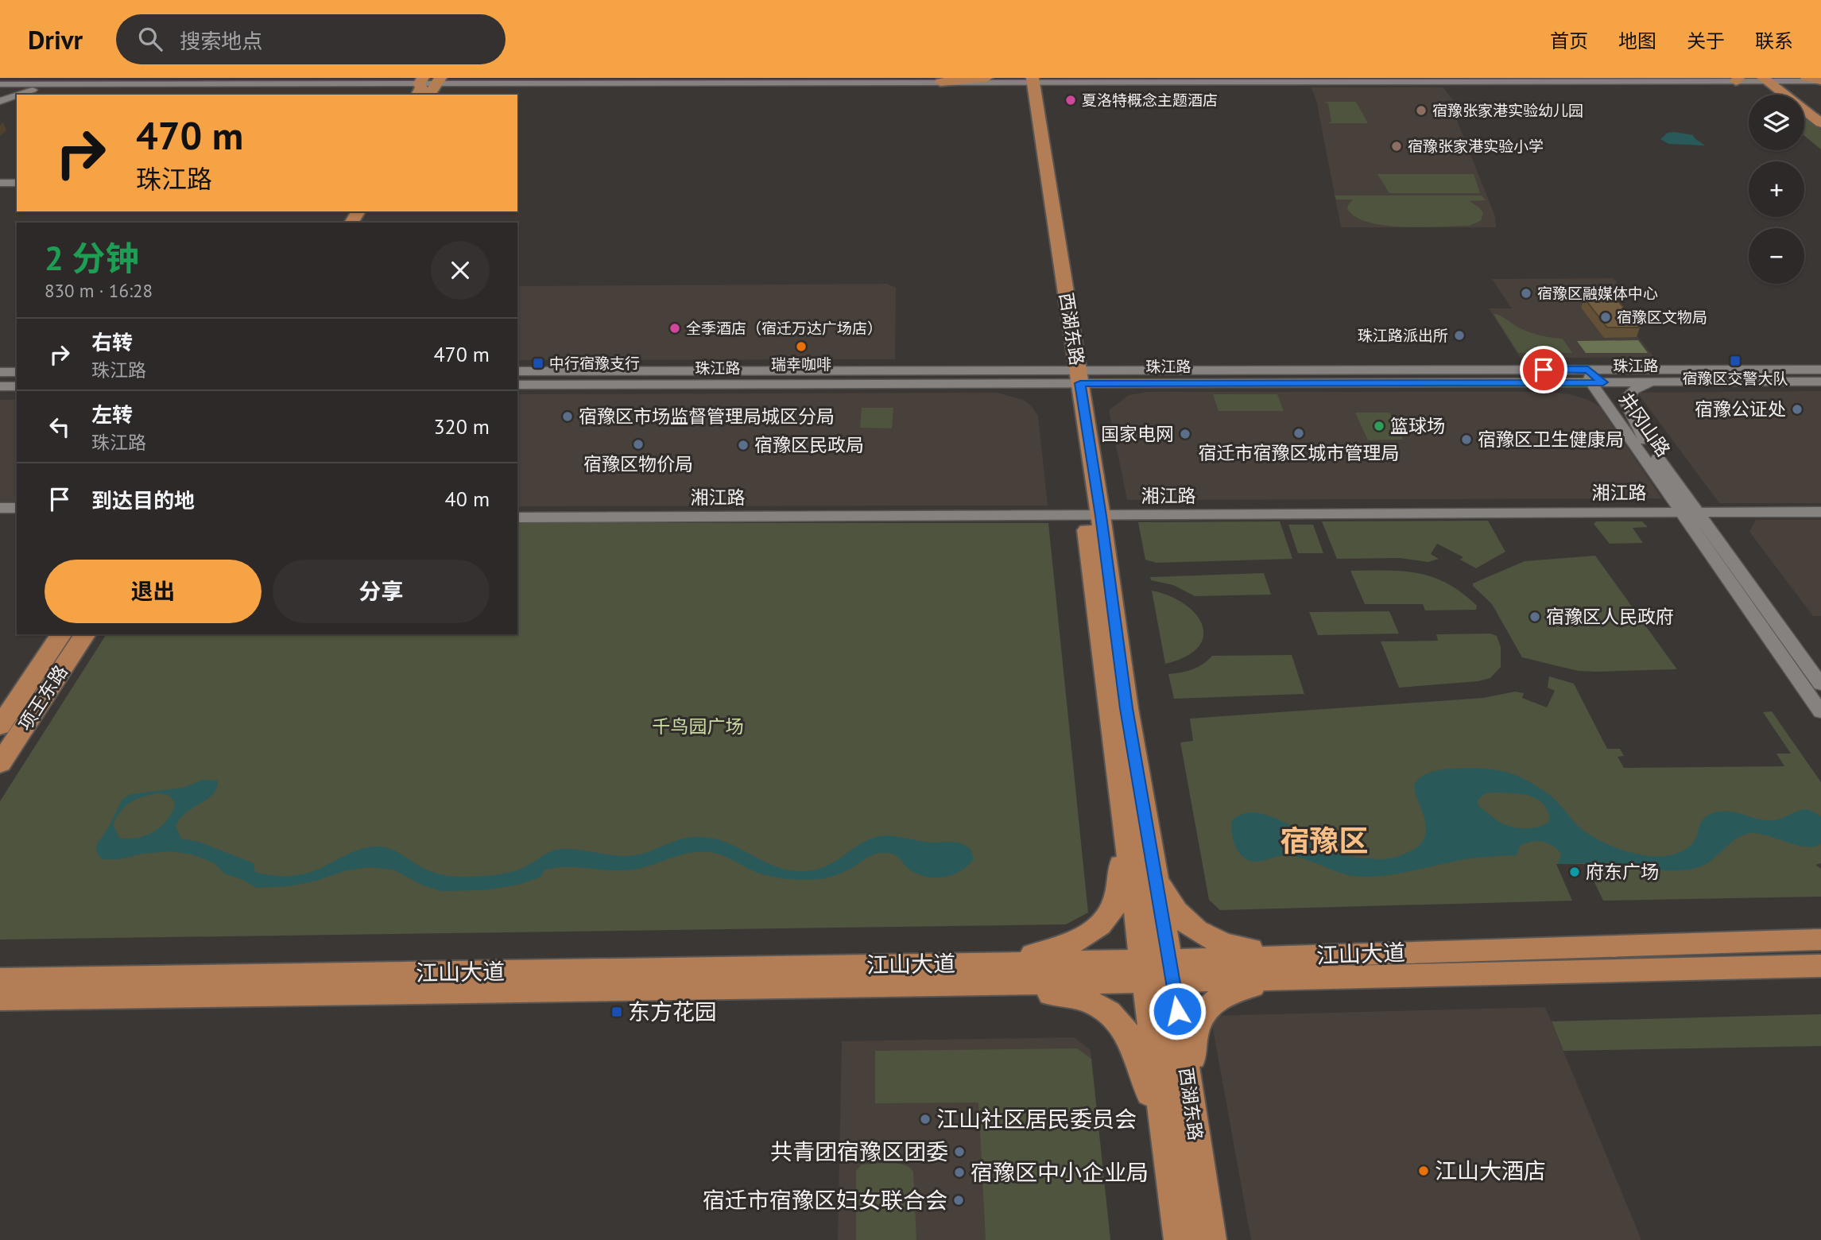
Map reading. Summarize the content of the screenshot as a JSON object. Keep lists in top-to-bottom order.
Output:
{
  "streets": {
    "main road": ["西湖东路", "项王东路", "江山大道"],
    "street": ["珠江路", "井冈山路", "湘江路"]
  },
  "crossings": [
    ["西湖东路", "珠江路"],
    ["西湖东路", "湘江路"],
    ["西湖东路", "江山大道"],
    ["珠江路", "井冈山路"],
    ["井冈山路", "湘江路"]
  ],
  "districts": ["宿豫区"],
  "parks": ["千鸟园广场"],
  "places": {
    "other": [
      "夏洛特概念主题酒店",
      "宿豫张家港实验幼儿园",
      "宿豫张家港实验小学",
      "宿豫区融媒体中心",
      "宿豫区文物局",
      "全季酒店（宿迁万达广场店）",
      "珠江路派出所",
      "瑞幸咖啡",
      "宿豫公证处",
      "宿豫区市场监督管理局城区分局",
      "篮球场",
      "宿迁市宿豫区城市管理局",
      "国家电网",
      "宿豫区卫生健康局",
      "宿豫区物价局",
      "宿豫区民政局",
      "宿豫区人民政府",
      "府东广场",
      "江山社区居民委员会",
      "共青团宿豫区团委",
      "江山大酒店",
      "宿豫区中小企业局",
      "宿迁市宿豫区妇女联合会"
    ],
    "transit": ["宿豫区交警大队", "中行宿豫支行", "东方花园"]
  },
  "page": {
    "header": "Drivr",
    "search": "搜索地点",
    "nav": [
      "首页",
      "地图",
      "关于",
      "联系"
    ],
    "map_buttons": ["+", "−"],
    "turn": ["470 m", "珠江路"],
    "heading": ["2 分钟", "830 m · 16:28"],
    "list": [
      {
        "name": "右转",
        "note": "珠江路",
        "value": "470 m"
      },
      {
        "name": "左转",
        "note": "珠江路",
        "value": "320 m"
      },
      {
        "name": "到达目的地",
        "value": "40 m"
      }
    ],
    "buttons": ["退出", "分享"]
  }
}
